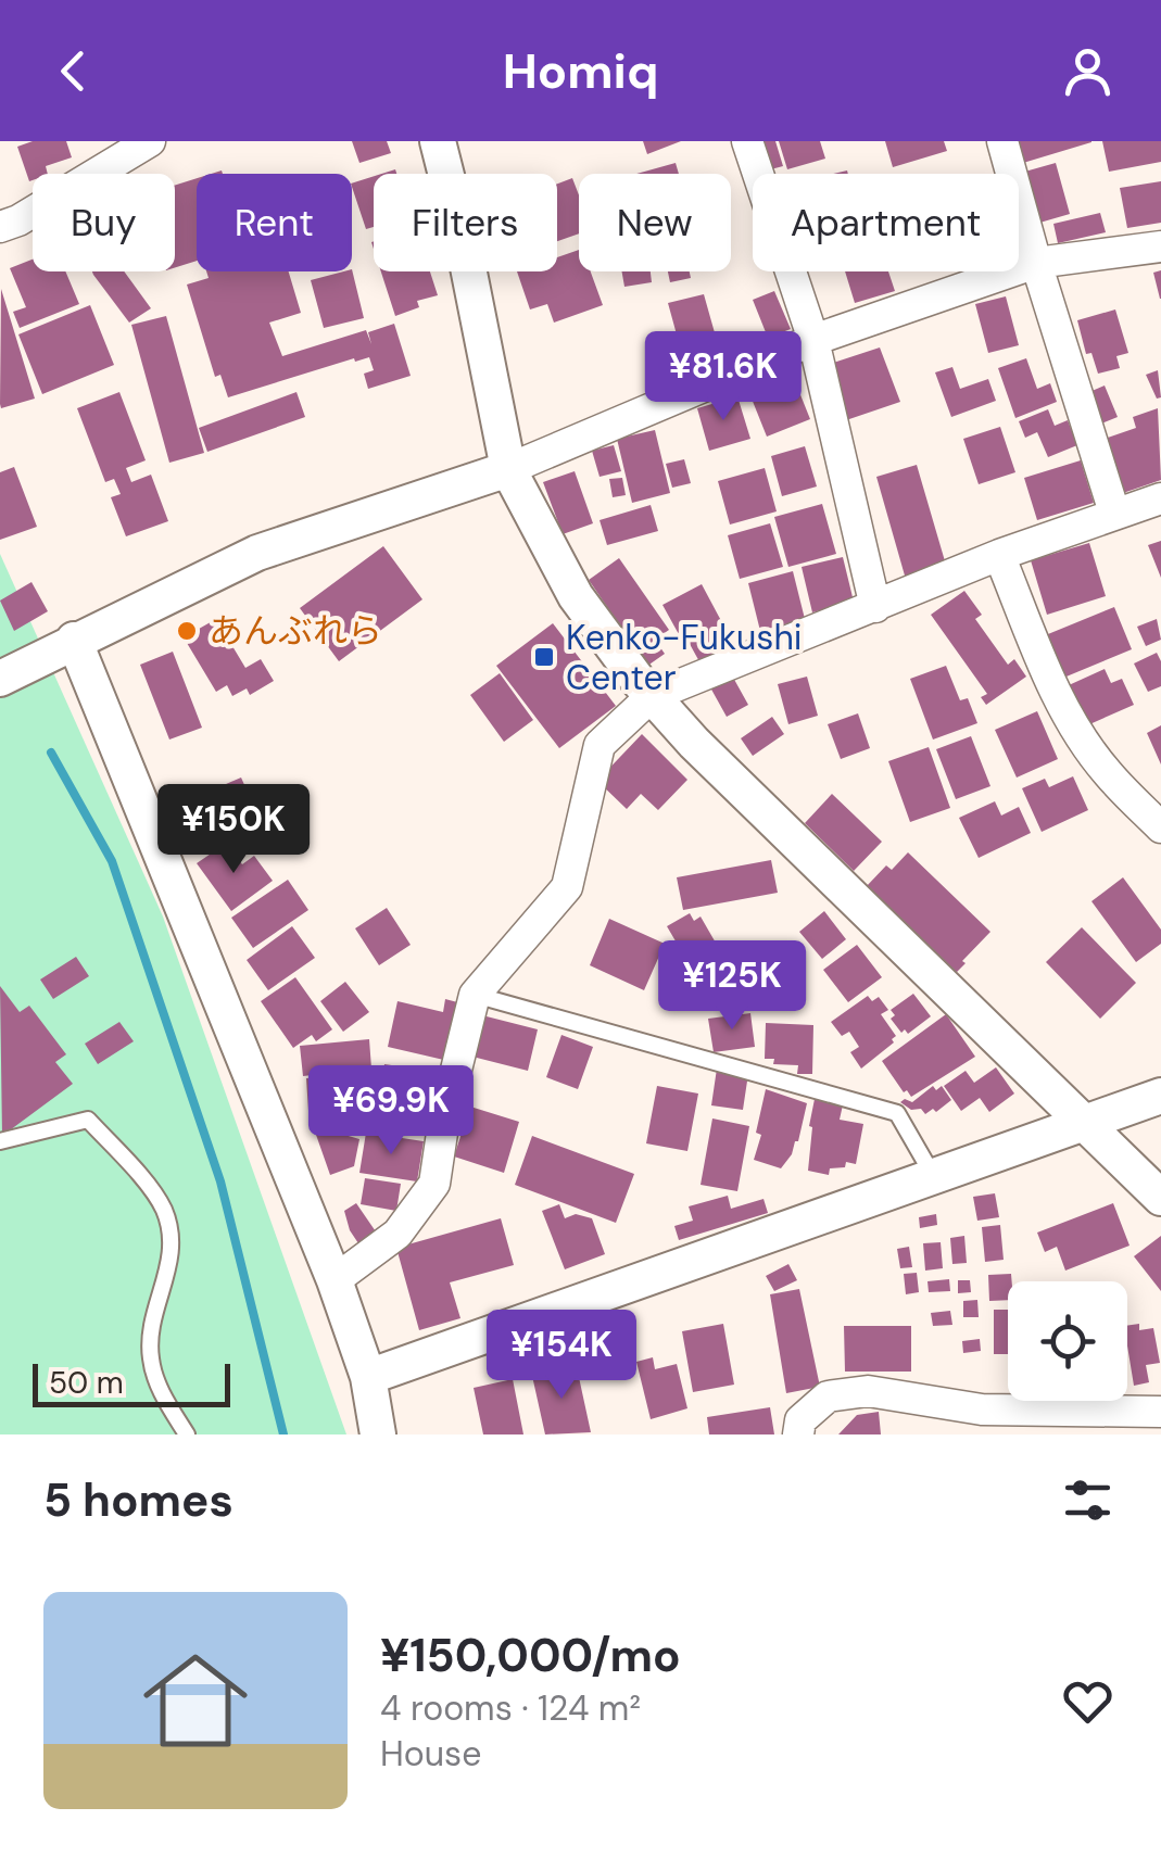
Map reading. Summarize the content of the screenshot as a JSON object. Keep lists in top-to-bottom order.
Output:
{
  "places": {
    "other": ["あんぶれら"],
    "transit": ["Kenko-Fukushi Center"]
  },
  "scale_bar": "50 m",
  "page": {
    "header": "Homiq",
    "chip": [
      "Buy",
      "Rent",
      "Filters",
      "New",
      "Apartment"
    ],
    "price": [
      "¥81.6K",
      "¥150K",
      "¥125K",
      "¥69.9K",
      "¥154K"
    ],
    "scale": "50 m",
    "heading": "5 homes",
    "list": [
      {
        "name": "¥150,000/mo",
        "note": "4 rooms · 124 m² · House"
      }
    ]
  }
}
